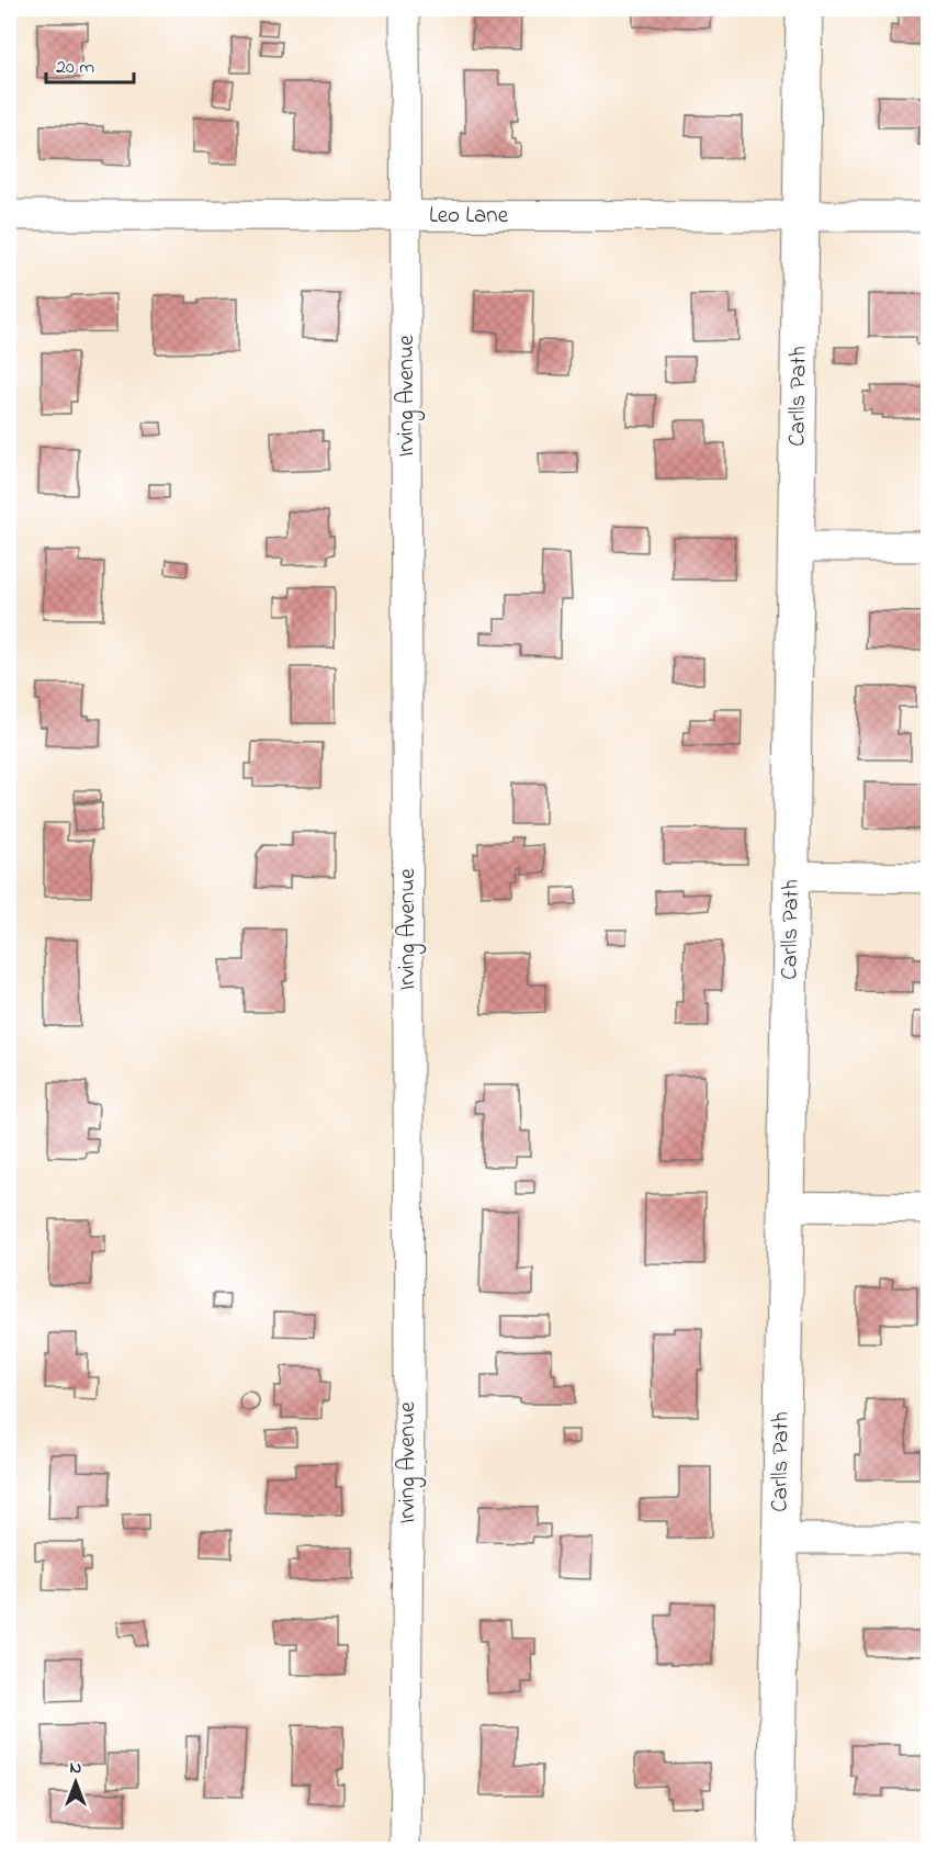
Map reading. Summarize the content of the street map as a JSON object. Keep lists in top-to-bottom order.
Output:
{
  "streets": {
    "street": ["Leo Lane", "Irving Avenue", "Carlls Path"]
  },
  "crossings": [
    ["Leo Lane", "Irving Avenue"],
    ["Leo Lane", "Carlls Path"]
  ],
  "scale_bar": "20 m",
  "north": "top"
}
